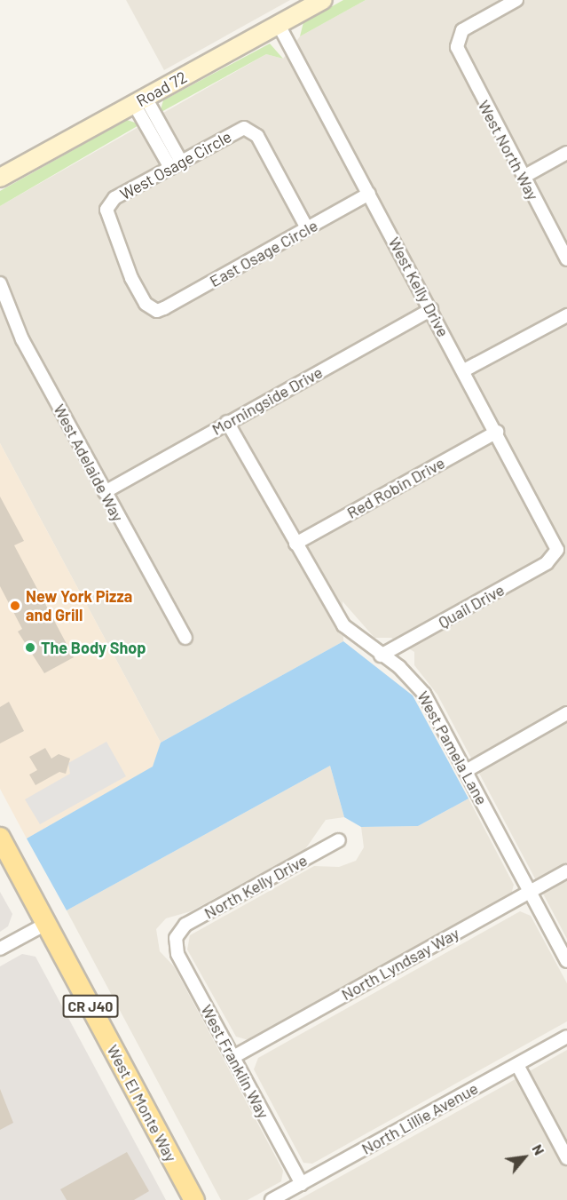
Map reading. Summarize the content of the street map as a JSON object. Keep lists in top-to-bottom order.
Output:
{
  "streets": {
    "main road": ["CR J40", "West El Monte Way"],
    "street": [
      "Road 72",
      "West North Way",
      "West Osage Circle",
      "East Osage Circle",
      "West Kelly Drive",
      "Morningside Drive",
      "West Adelaide Way",
      "Red Robin Drive",
      "Quail Drive",
      "West Pamela Lane",
      "North Kelly Drive",
      "North Lyndsay Way",
      "West Franklin Way",
      "North Lillie Avenue"
    ]
  },
  "crossings": [
    ["Road 72", "West Kelly Drive"],
    ["West Osage Circle", "East Osage Circle"],
    ["East Osage Circle", "West Kelly Drive"],
    ["West Kelly Drive", "Morningside Drive"],
    ["West Kelly Drive", "Red Robin Drive"],
    ["West Kelly Drive", "Quail Drive"],
    ["Morningside Drive", "West Adelaide Way"],
    ["Morningside Drive", "West Pamela Lane"],
    ["Red Robin Drive", "West Pamela Lane"],
    ["Quail Drive", "West Pamela Lane"],
    ["West Pamela Lane", "North Lyndsay Way"],
    ["North Kelly Drive", "West Franklin Way"],
    ["North Lyndsay Way", "West Franklin Way"],
    ["West Franklin Way", "North Lillie Avenue"]
  ],
  "places": ["New York Pizza and Grill", "The Body Shop"],
  "north": "top right"
}
